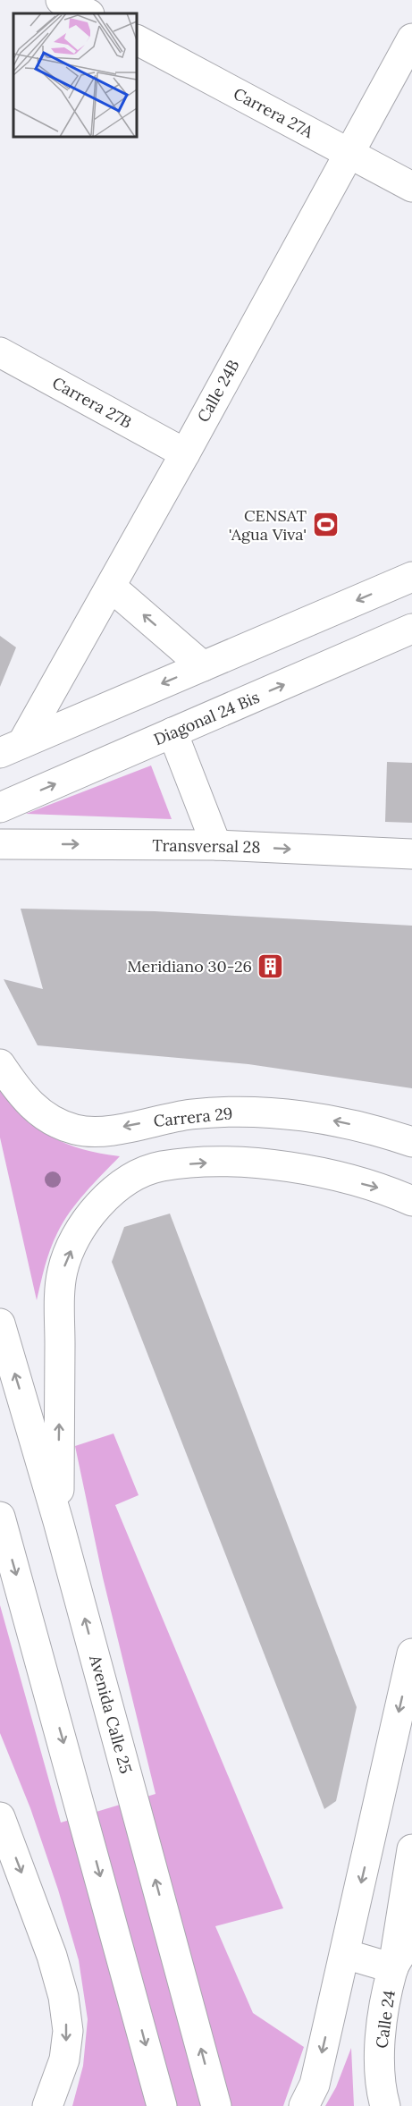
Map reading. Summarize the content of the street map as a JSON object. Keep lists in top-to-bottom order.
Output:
{
  "streets": {
    "main road": [
      "Carrera 27A",
      "Calle 24B",
      "Carrera 27B",
      "Diagonal 24 Bis",
      "Transversal 28",
      "Carrera 29",
      "Avenida Calle 25",
      "Calle 24"
    ]
  },
  "crossings": [
    ["Carrera 27A", "Calle 24B"],
    ["Calle 24B", "Carrera 27B"]
  ],
  "one_way": ["Carrera 29"],
  "places": {
    "sports": ["CENSAT 'Agua Viva'"],
    "building": ["Meridiano 30-26"]
  }
}
